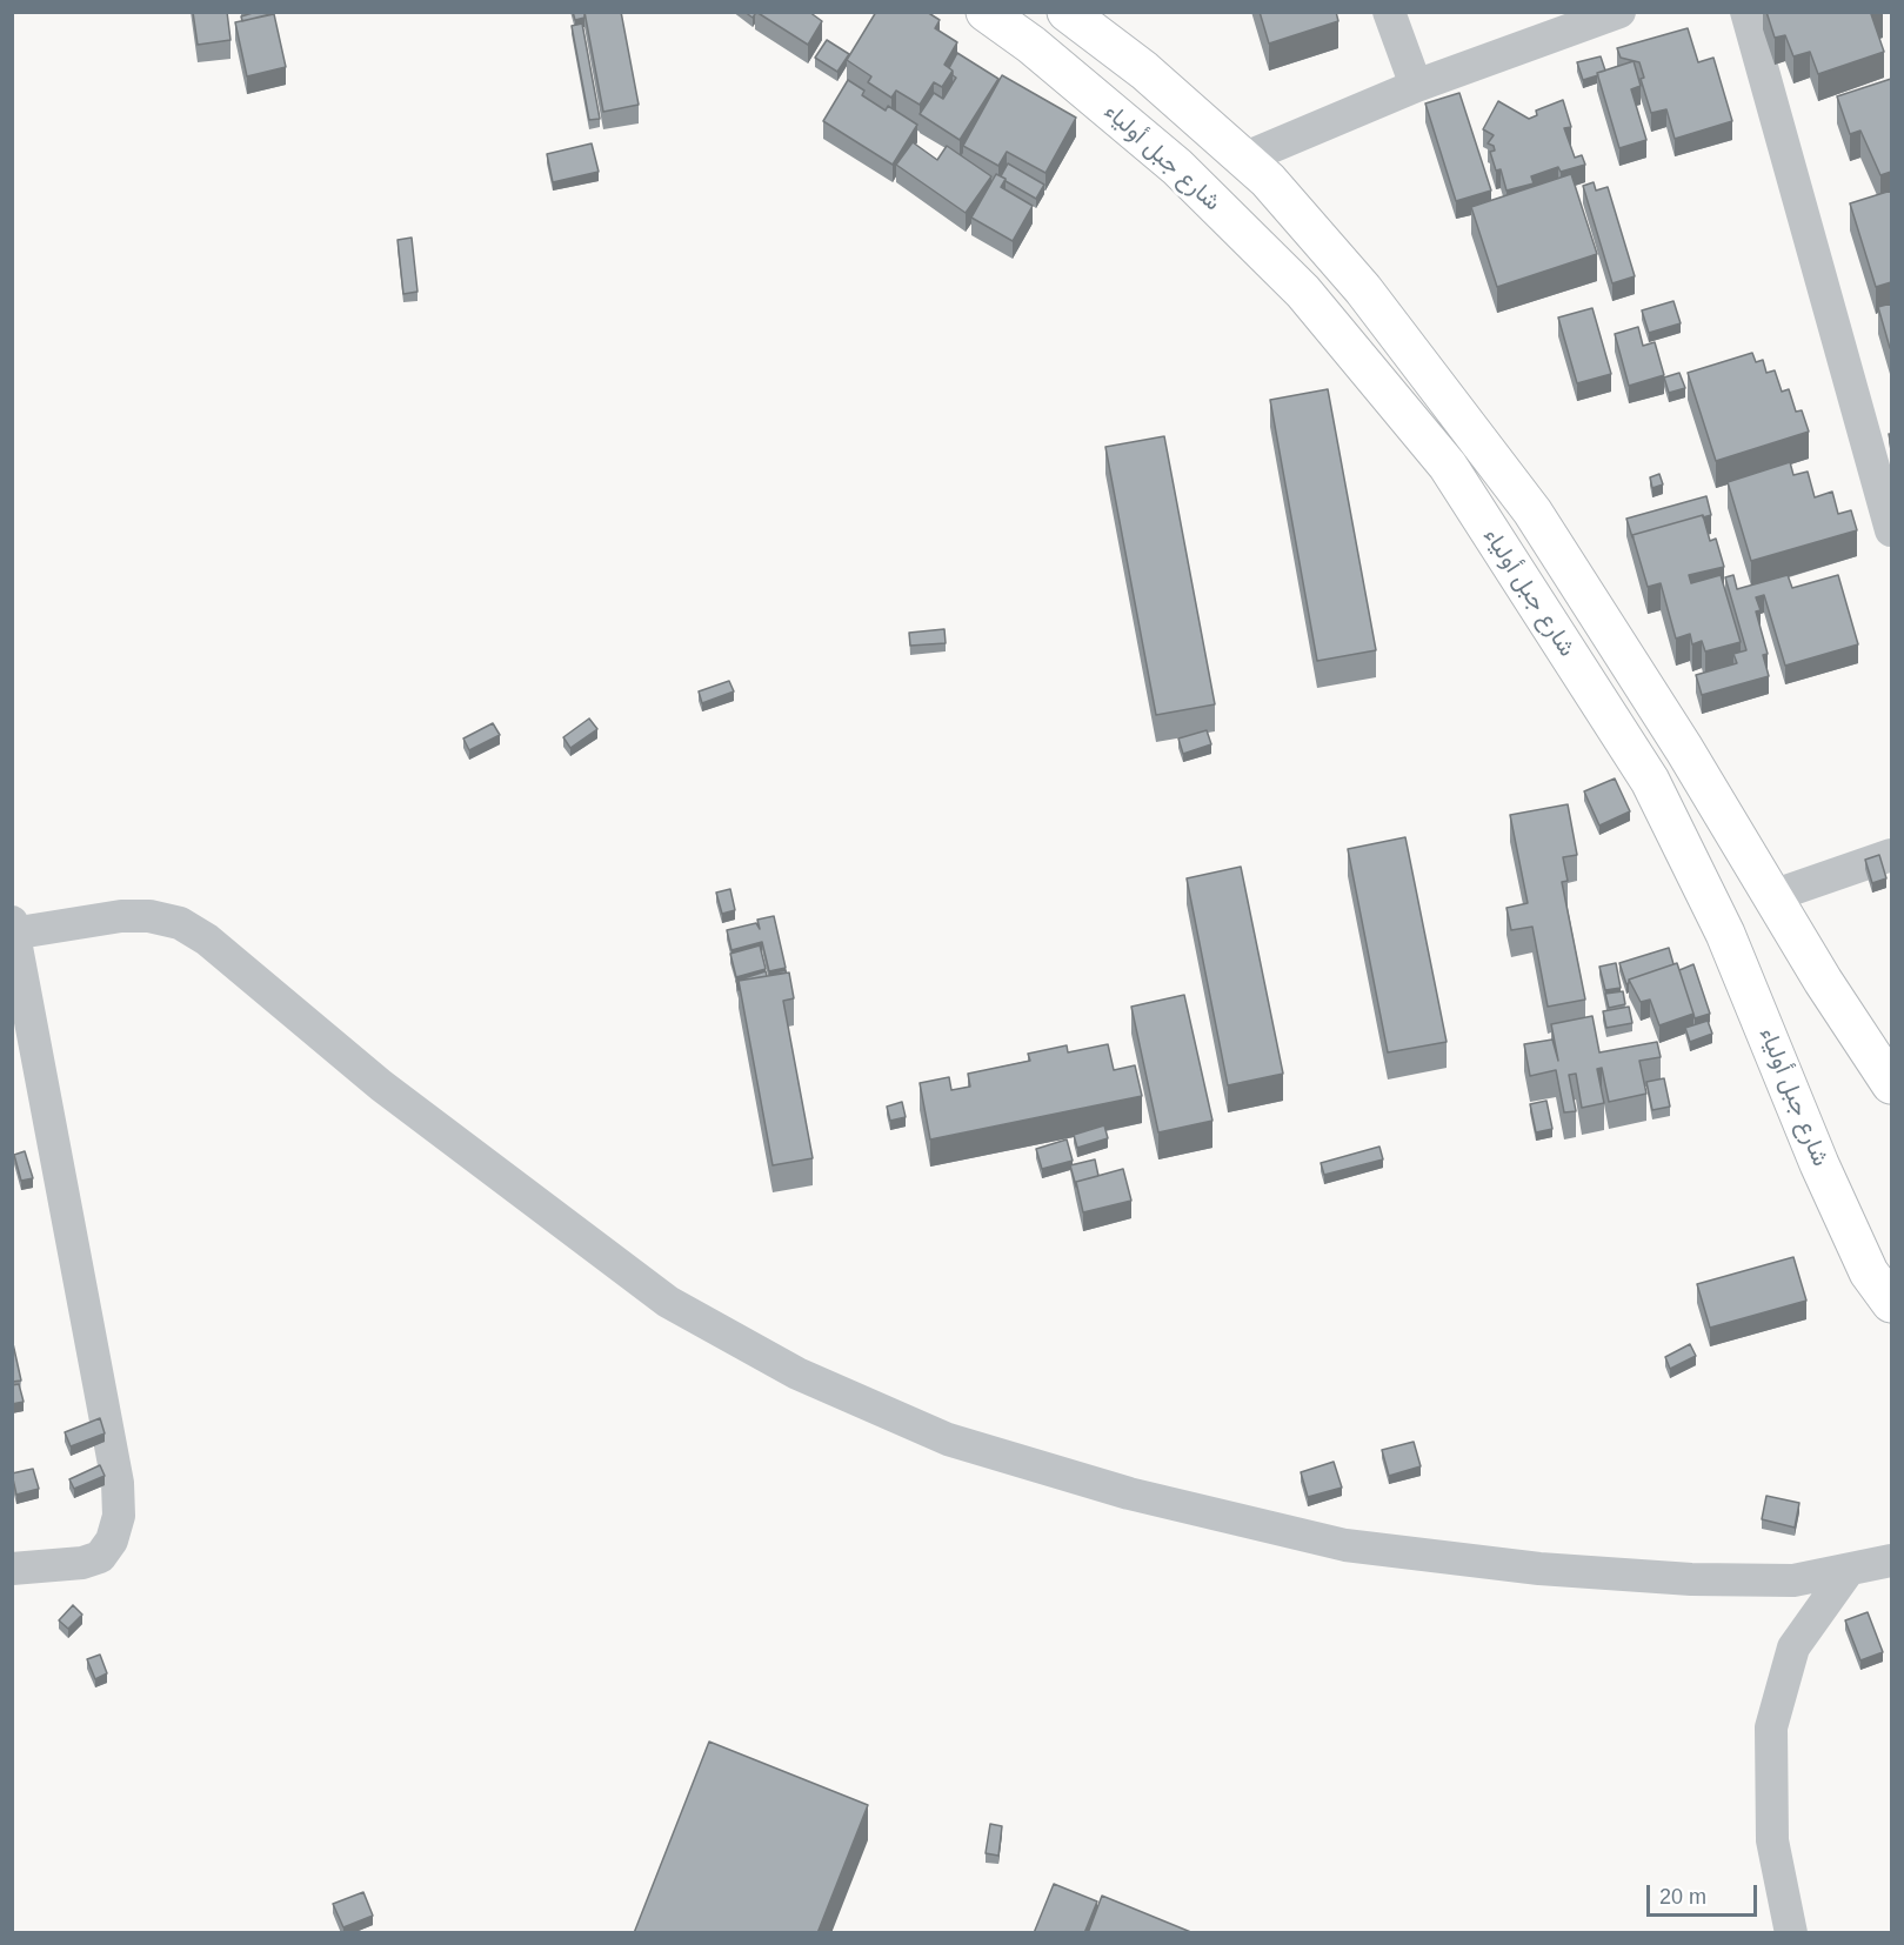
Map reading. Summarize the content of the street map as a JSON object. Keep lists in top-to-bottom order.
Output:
{
  "streets": {
    "main road": ["شارع جبل أولياء"]
  },
  "scale_bar": "20 m"
}
